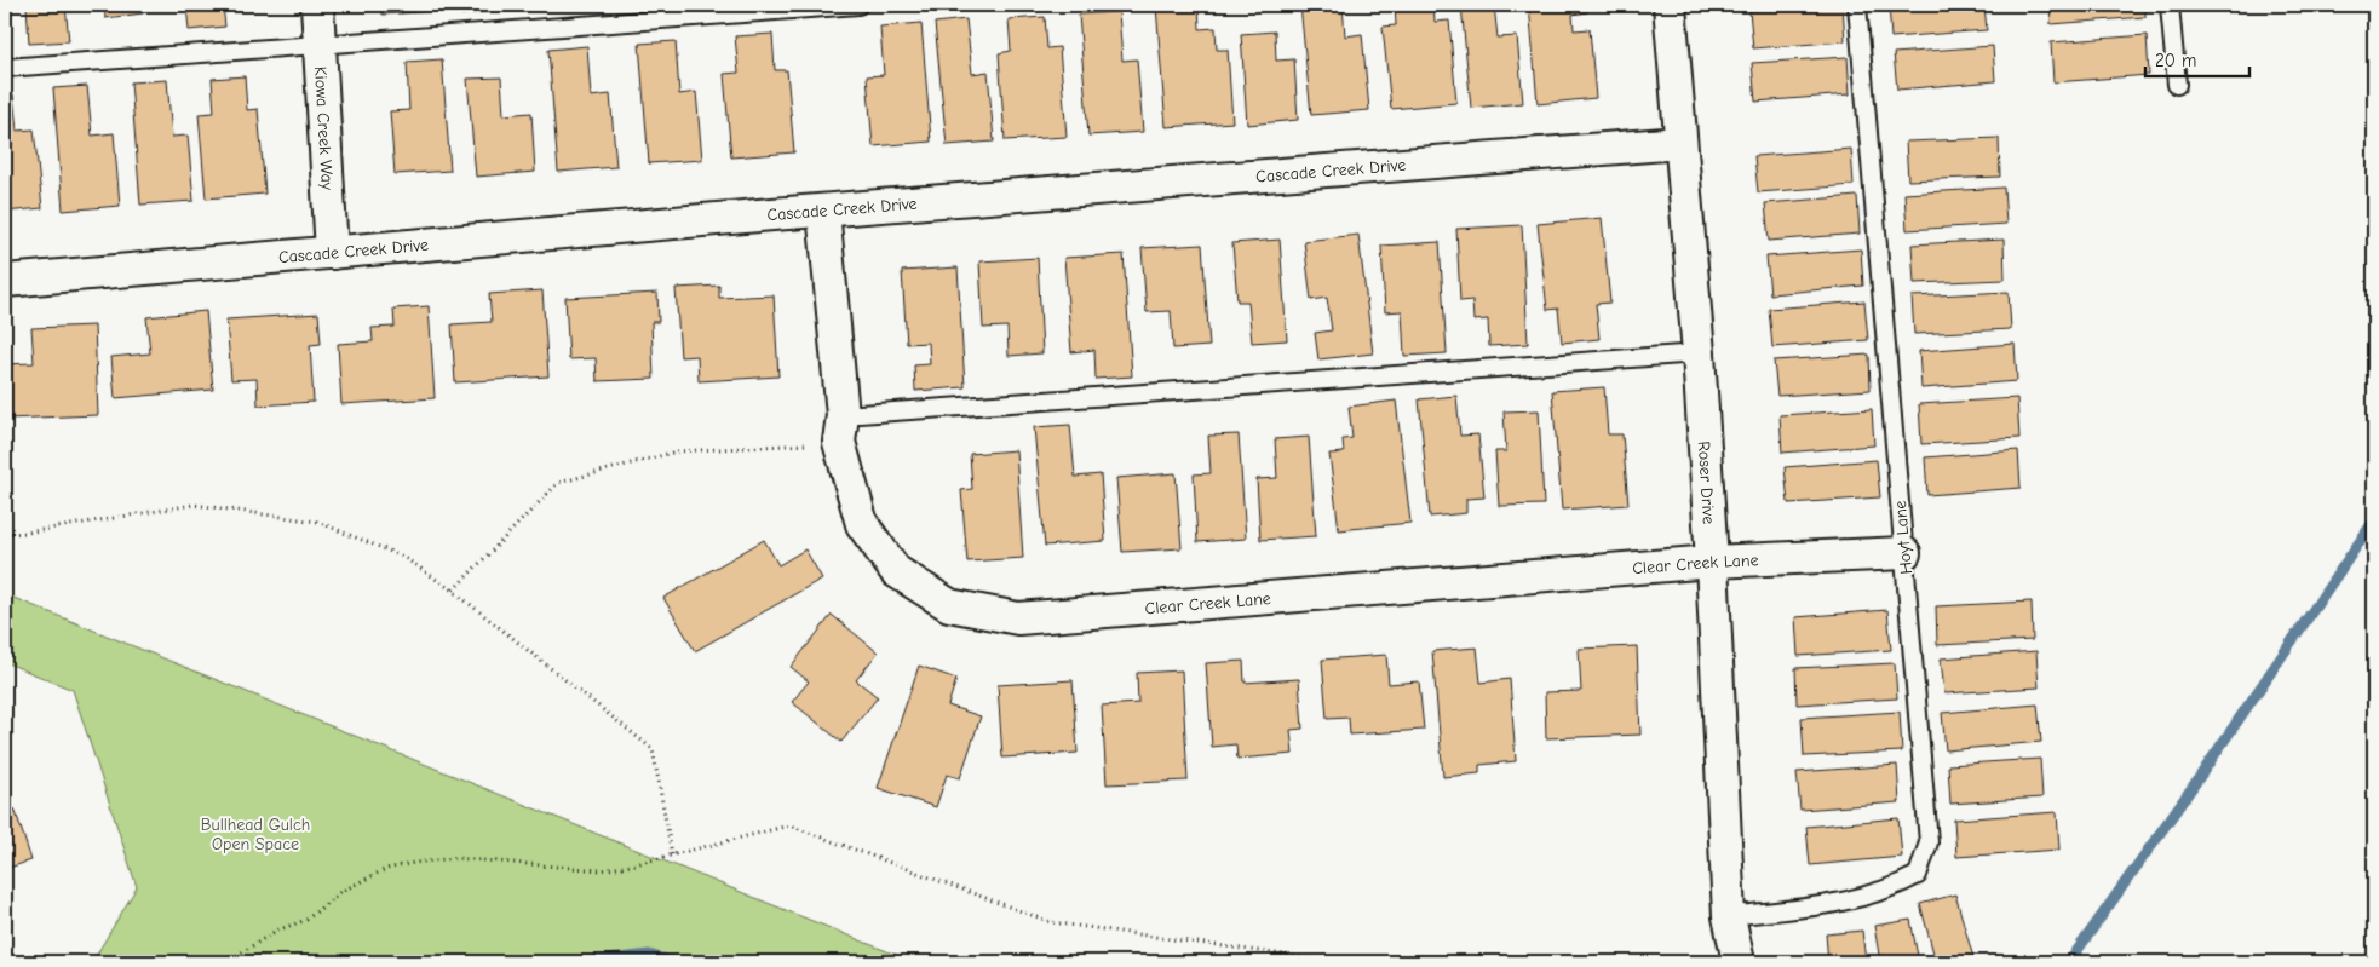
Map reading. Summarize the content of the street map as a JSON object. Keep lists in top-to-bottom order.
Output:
{
  "streets": {
    "street": [
      "Kiowa Creek Way",
      "Cascade Creek Drive",
      "Roser Drive",
      "Clear Creek Lane"
    ],
    "lane": ["Hoyt Lane"]
  },
  "crossings": [
    ["Kiowa Creek Way", "Cascade Creek Drive"],
    ["Cascade Creek Drive", "Roser Drive"],
    ["Cascade Creek Drive", "Clear Creek Lane"],
    ["Roser Drive", "Hoyt Lane"],
    ["Roser Drive", "Clear Creek Lane"],
    ["Hoyt Lane", "Clear Creek Lane"]
  ],
  "parks": ["Bullhead Gulch Open Space"],
  "scale_bar": "20 m"
}
